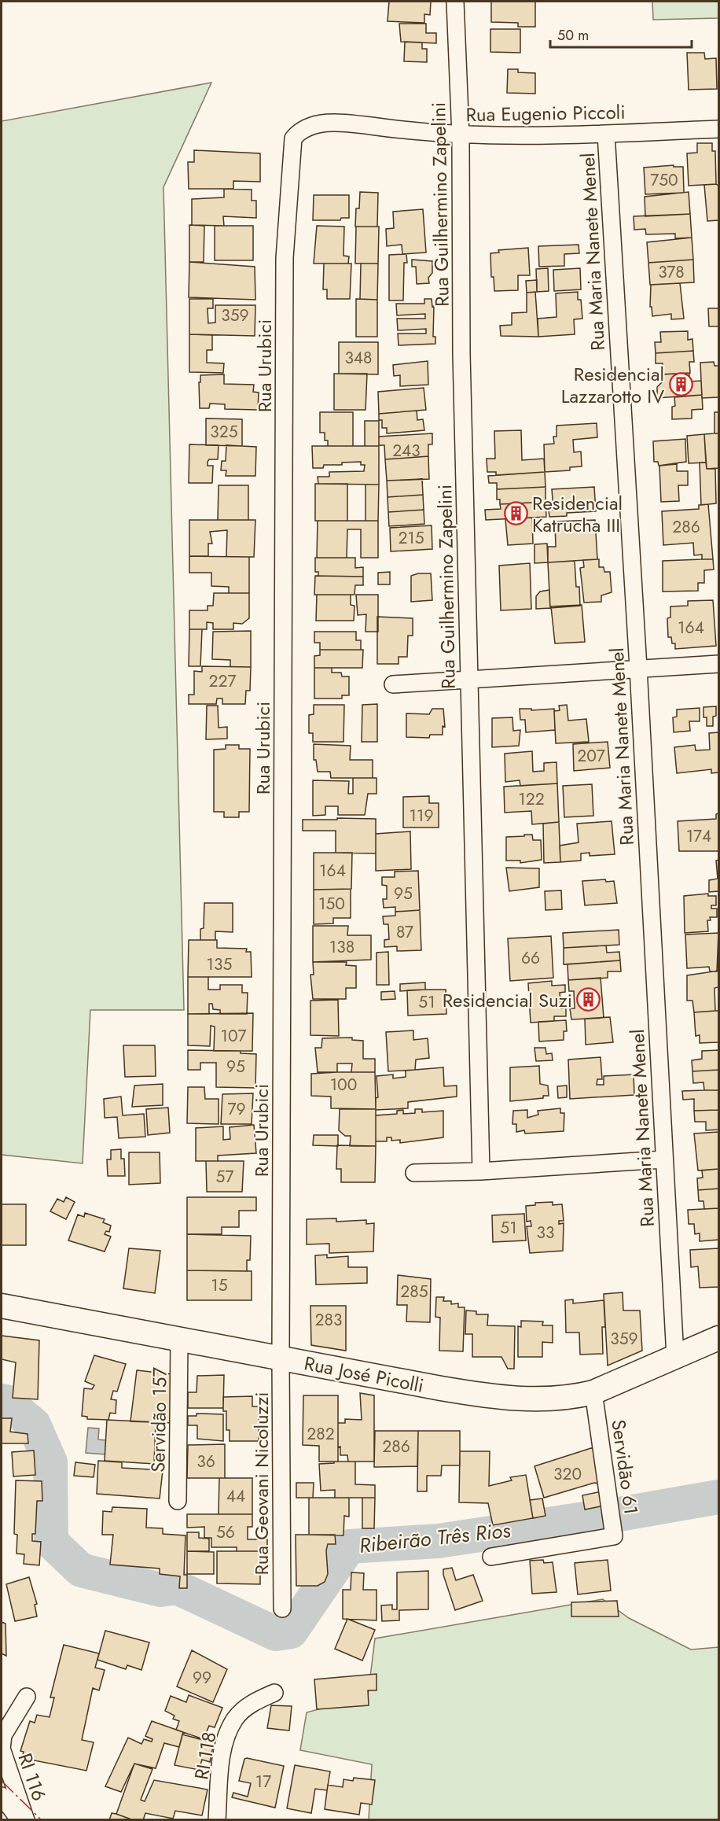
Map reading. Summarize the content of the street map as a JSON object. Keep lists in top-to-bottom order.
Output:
{
  "streets": {
    "street": [
      "Rua Eugenio Piccoli",
      "Rua Guilhermino Zapelini",
      "Rua Maria Nanete Menel",
      "Rua Urubici",
      "Rua José Picolli",
      "Servidão 157",
      "Servidão 61",
      "Rua Geovani Nicoluzzi",
      "RI 118",
      "RI 116"
    ]
  },
  "crossings": [
    ["Rua Eugenio Piccoli", "Rua Guilhermino Zapelini"],
    ["Rua Eugenio Piccoli", "Rua Maria Nanete Menel"],
    ["Rua Eugenio Piccoli", "Rua Urubici"],
    ["Rua Maria Nanete Menel", "Rua José Picolli"],
    ["Rua Urubici", "Rua José Picolli"],
    ["Rua Urubici", "Rua Geovani Nicoluzzi"],
    ["Rua José Picolli", "Servidão 157"],
    ["Rua José Picolli", "Servidão 61"],
    ["Rua José Picolli", "Rua Geovani Nicoluzzi"]
  ],
  "water": ["Ribeirão Três Rios"],
  "places": {
    "building": ["Residencial Lazzarotto IV", "Residencial Katrucha III", "Residencial Suzi"]
  },
  "house_numbers": [
    "750",
    "378",
    "359",
    "348",
    "325",
    "243",
    "286",
    "215",
    "164",
    "227",
    "207",
    "122",
    "119",
    "174",
    "164",
    "95",
    "150",
    "87",
    "138",
    "66",
    "135",
    "51",
    "107",
    "95",
    "100",
    "79",
    "57",
    "51",
    "33",
    "15",
    "285",
    "283",
    "359",
    "282",
    "286",
    "36",
    "320",
    "44",
    "56",
    "99",
    "17"
  ],
  "scale_bar": "50 m"
}
